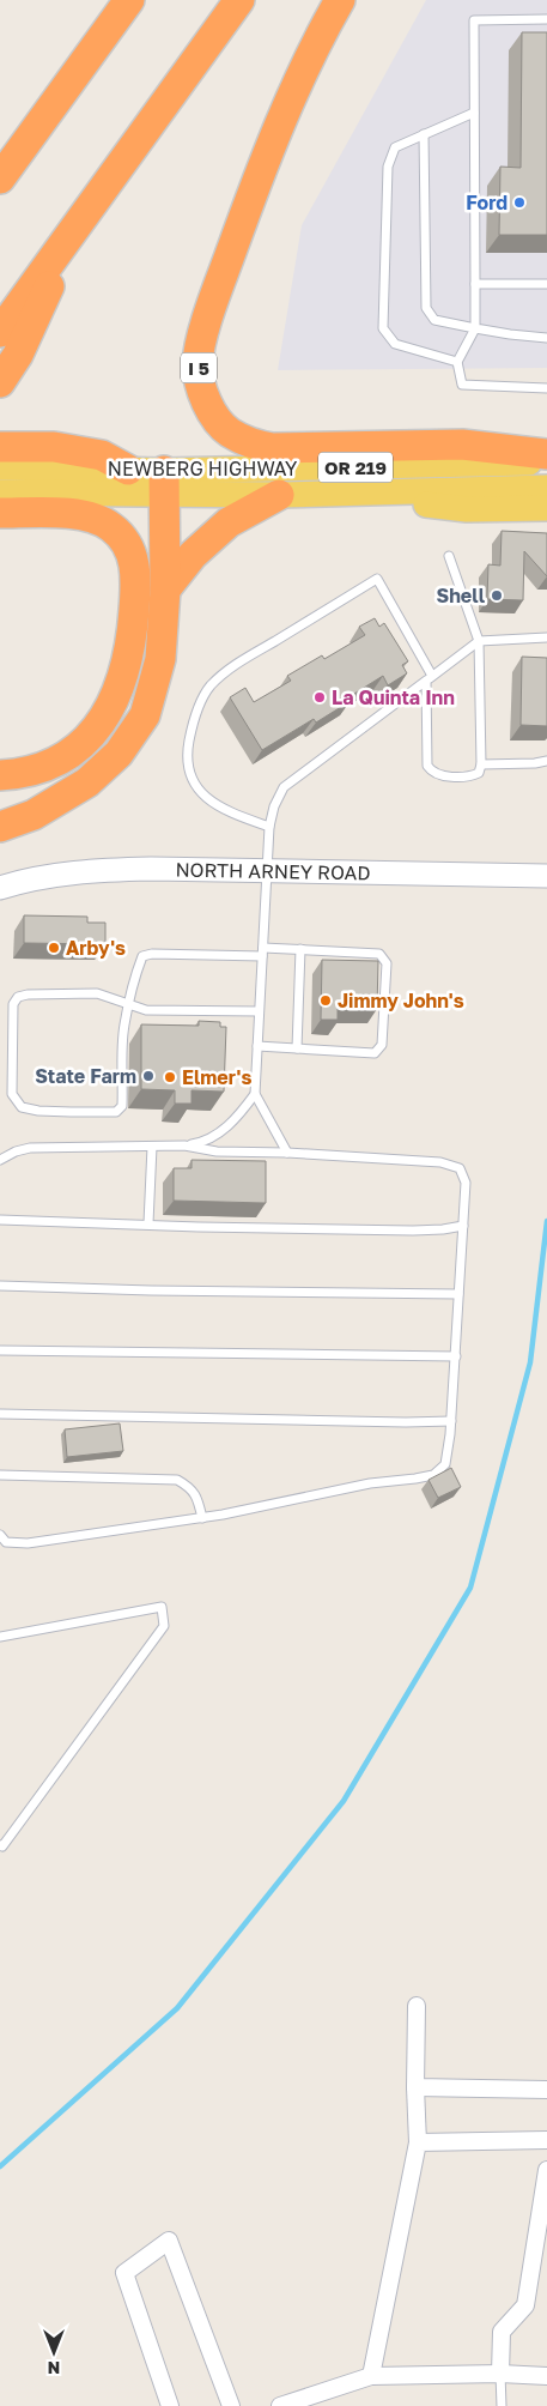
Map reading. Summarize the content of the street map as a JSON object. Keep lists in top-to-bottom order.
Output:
{
  "streets": {
    "highway": ["I 5"],
    "main road": ["OR 219", "NEWBERG HIGHWAY", "NORTH ARNEY ROAD"]
  },
  "places": [
    "Ford",
    "Shell",
    "La Quinta Inn",
    "Arby's",
    "Jimmy John's",
    "State Farm",
    "Elmer's"
  ],
  "north": "bottom"
}
